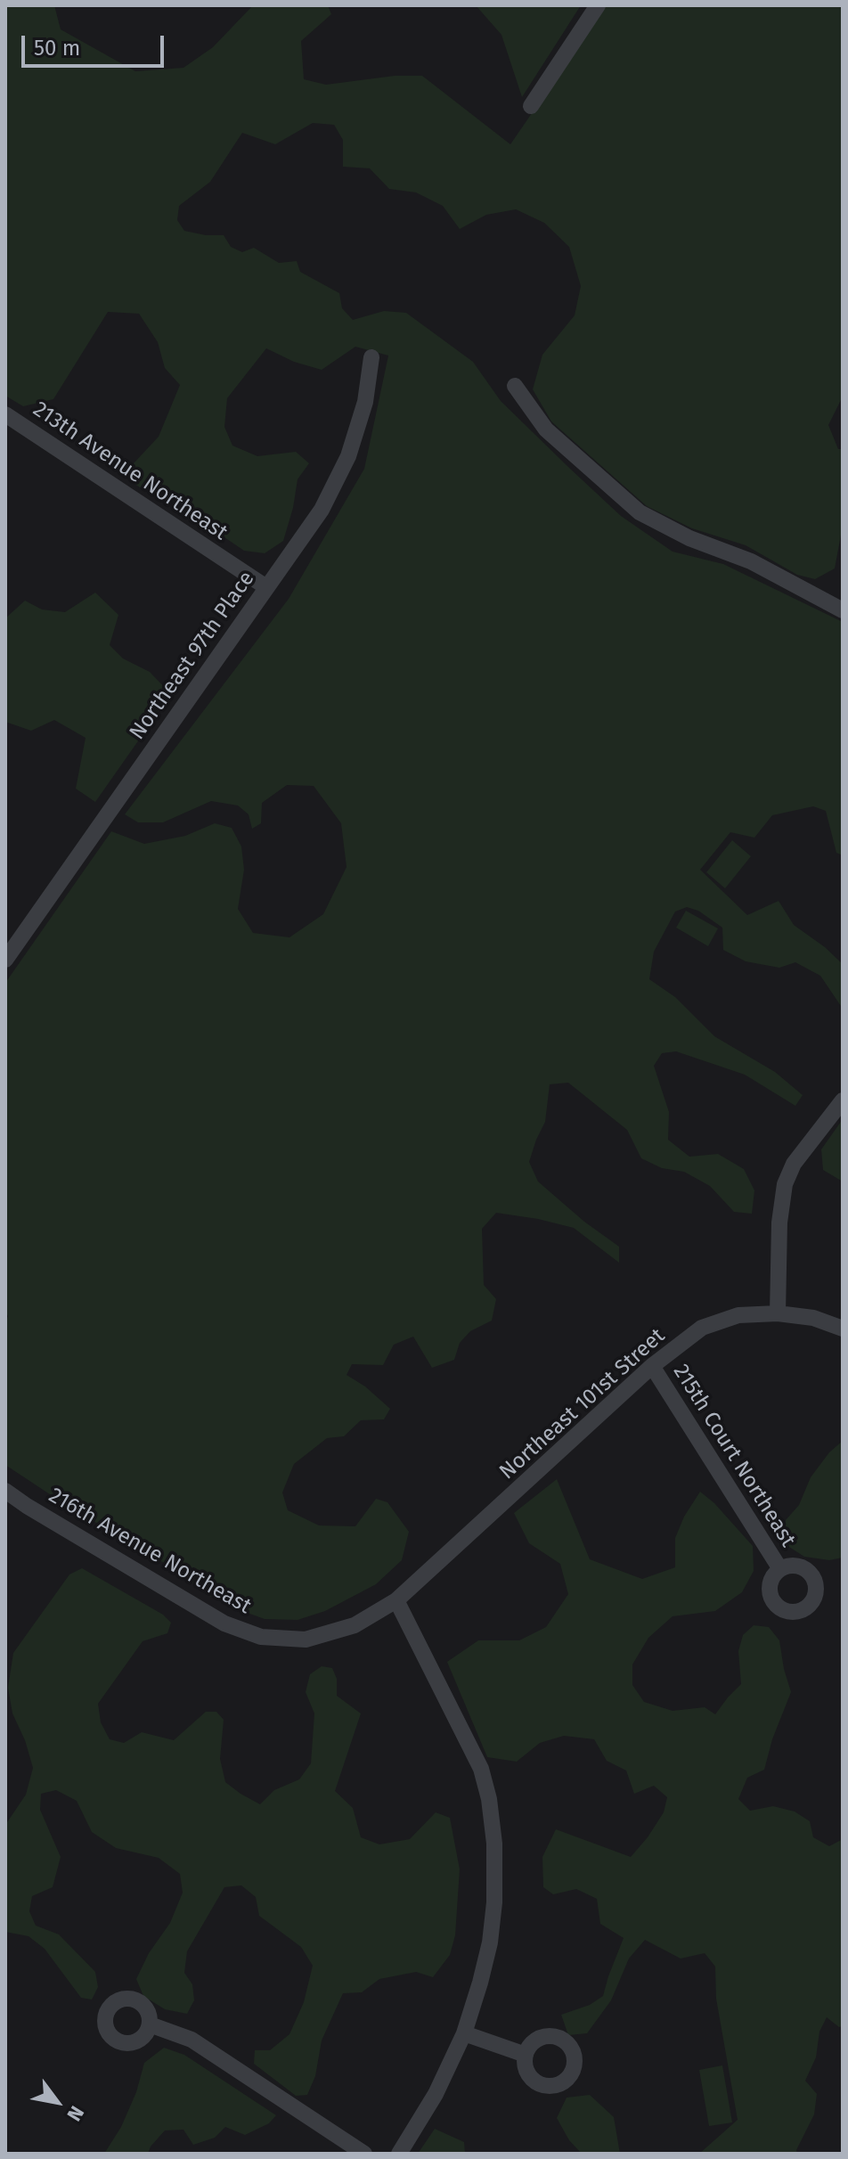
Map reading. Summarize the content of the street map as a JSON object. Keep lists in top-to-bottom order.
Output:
{
  "streets": {
    "street": [
      "213th Avenue Northeast",
      "Northeast 97th Place",
      "Northeast 101st Street",
      "215th Court Northeast",
      "216th Avenue Northeast"
    ]
  },
  "crossings": [
    ["213th Avenue Northeast", "Northeast 97th Place"],
    ["Northeast 101st Street", "215th Court Northeast"],
    ["Northeast 101st Street", "216th Avenue Northeast"]
  ],
  "scale_bar": "50 m",
  "north": "bottom right"
}
